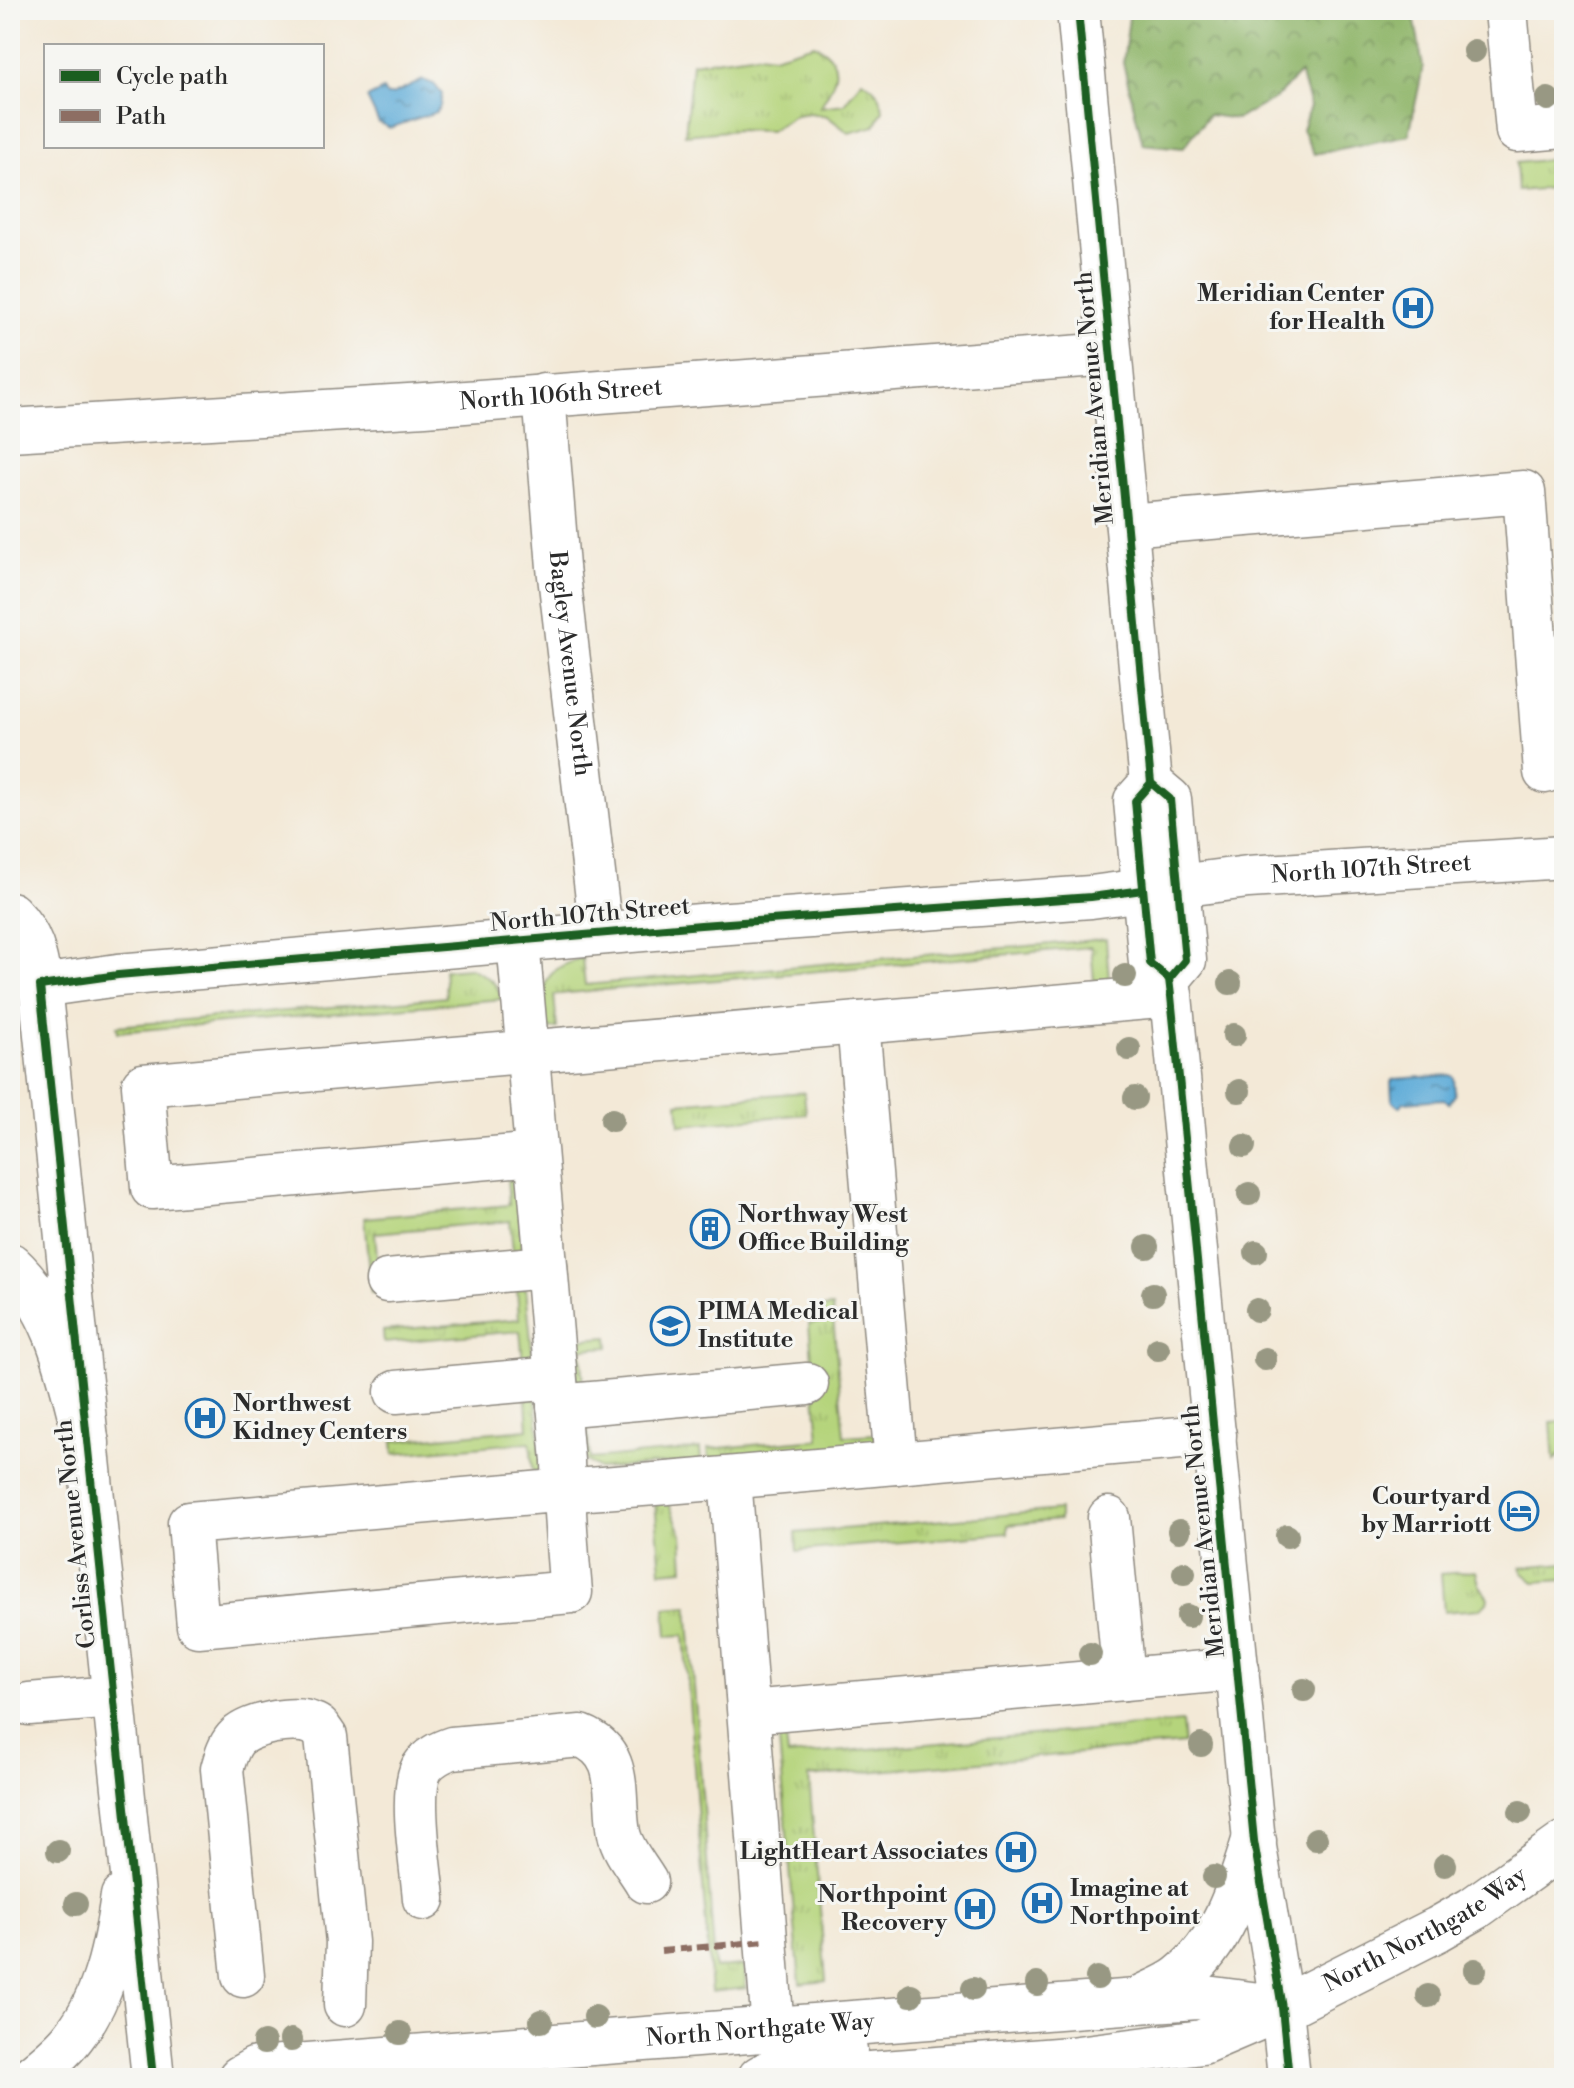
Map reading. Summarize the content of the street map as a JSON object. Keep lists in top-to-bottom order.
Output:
{
  "streets": {
    "main road": ["North Northgate Way"],
    "street": [
      "North 106th Street",
      "Meridian Avenue North",
      "Bagley Avenue North",
      "North 107th Street",
      "Corliss Avenue North"
    ]
  },
  "crossings": [
    ["North 106th Street", "Meridian Avenue North"],
    ["North 106th Street", "Bagley Avenue North"],
    ["Meridian Avenue North", "North 107th Street"],
    ["Meridian Avenue North", "North Northgate Way"],
    ["Bagley Avenue North", "North 107th Street"],
    ["North 107th Street", "Corliss Avenue North"]
  ],
  "places": {
    "hospital": [
      "Meridian Center for Health",
      "Northwest Kidney Centers",
      "LightHeart Associates",
      "Imagine at Northpoint",
      "Northpoint Recovery"
    ],
    "building": ["Northway West Office Building"],
    "school or university": ["PIMA Medical Institute"],
    "hotel": ["Courtyard by Marriott"]
  },
  "legend": ["Cycle path", "Path"]
}
